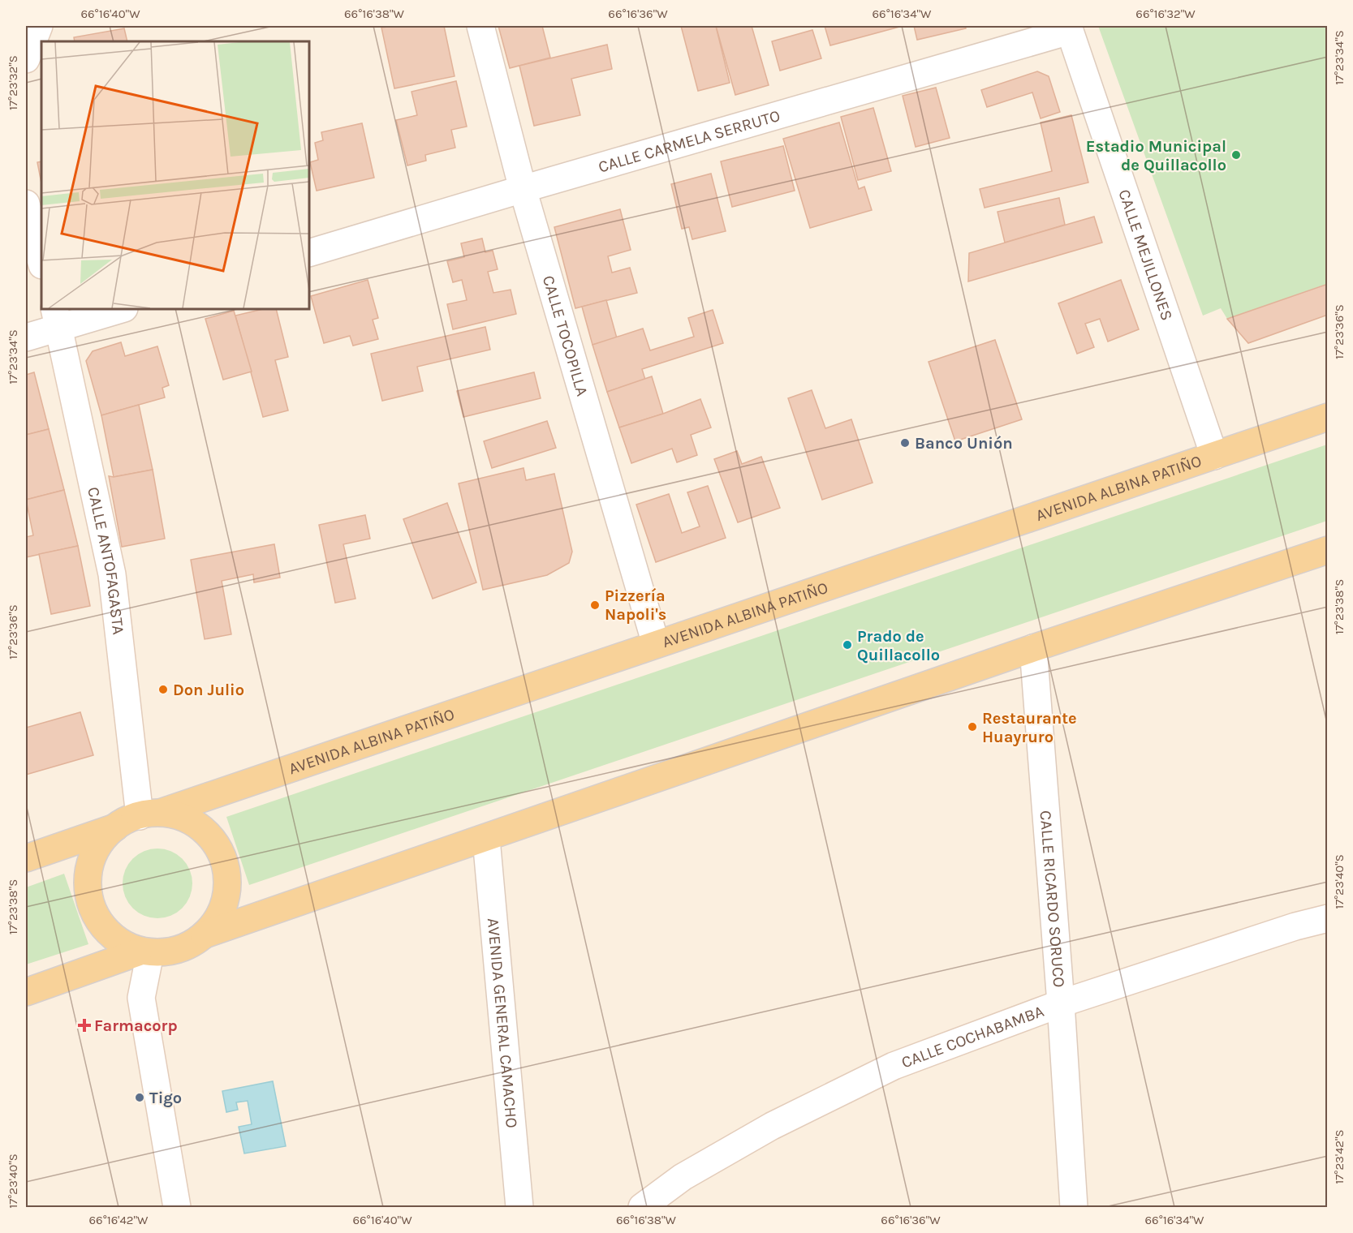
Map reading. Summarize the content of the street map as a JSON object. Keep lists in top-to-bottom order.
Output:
{
  "streets": {
    "main road": ["AVENIDA ALBINA PATIÑO"],
    "street": [
      "CALLE CARMELA SERRUTO",
      "CALLE MEJILLONES",
      "CALLE TOCOPILLA",
      "CALLE ANTOFAGASTA",
      "CALLE RICARDO SORUCO",
      "AVENIDA GENERAL CAMACHO",
      "CALLE COCHABAMBA"
    ]
  },
  "crossings": [
    ["CALLE CARMELA SERRUTO", "CALLE MEJILLONES"],
    ["CALLE CARMELA SERRUTO", "CALLE TOCOPILLA"],
    ["CALLE MEJILLONES", "AVENIDA ALBINA PATIÑO"],
    ["CALLE TOCOPILLA", "AVENIDA ALBINA PATIÑO"],
    ["AVENIDA ALBINA PATIÑO", "CALLE ANTOFAGASTA"],
    ["CALLE RICARDO SORUCO", "CALLE COCHABAMBA"]
  ],
  "places": {
    "other": [
      "Estadio Municipal de Quillacollo",
      "Banco Unión",
      "Pizzería Napoli's",
      "Prado de Quillacollo",
      "Don Julio",
      "Restaurante Huayruro",
      "Tigo"
    ],
    "health": ["Farmacorp"]
  },
  "coordinates": [
    "66°16'40\"W",
    "66°16'38\"W",
    "66°16'36\"W",
    "66°16'34\"W",
    "66°16'32\"W",
    "17°23'34\"S",
    "17°23'32\"S",
    "17°23'36\"S",
    "17°23'38\"S",
    "17°23'40\"S",
    "17°23'42\"S",
    "66°16'42\"W"
  ]
}
